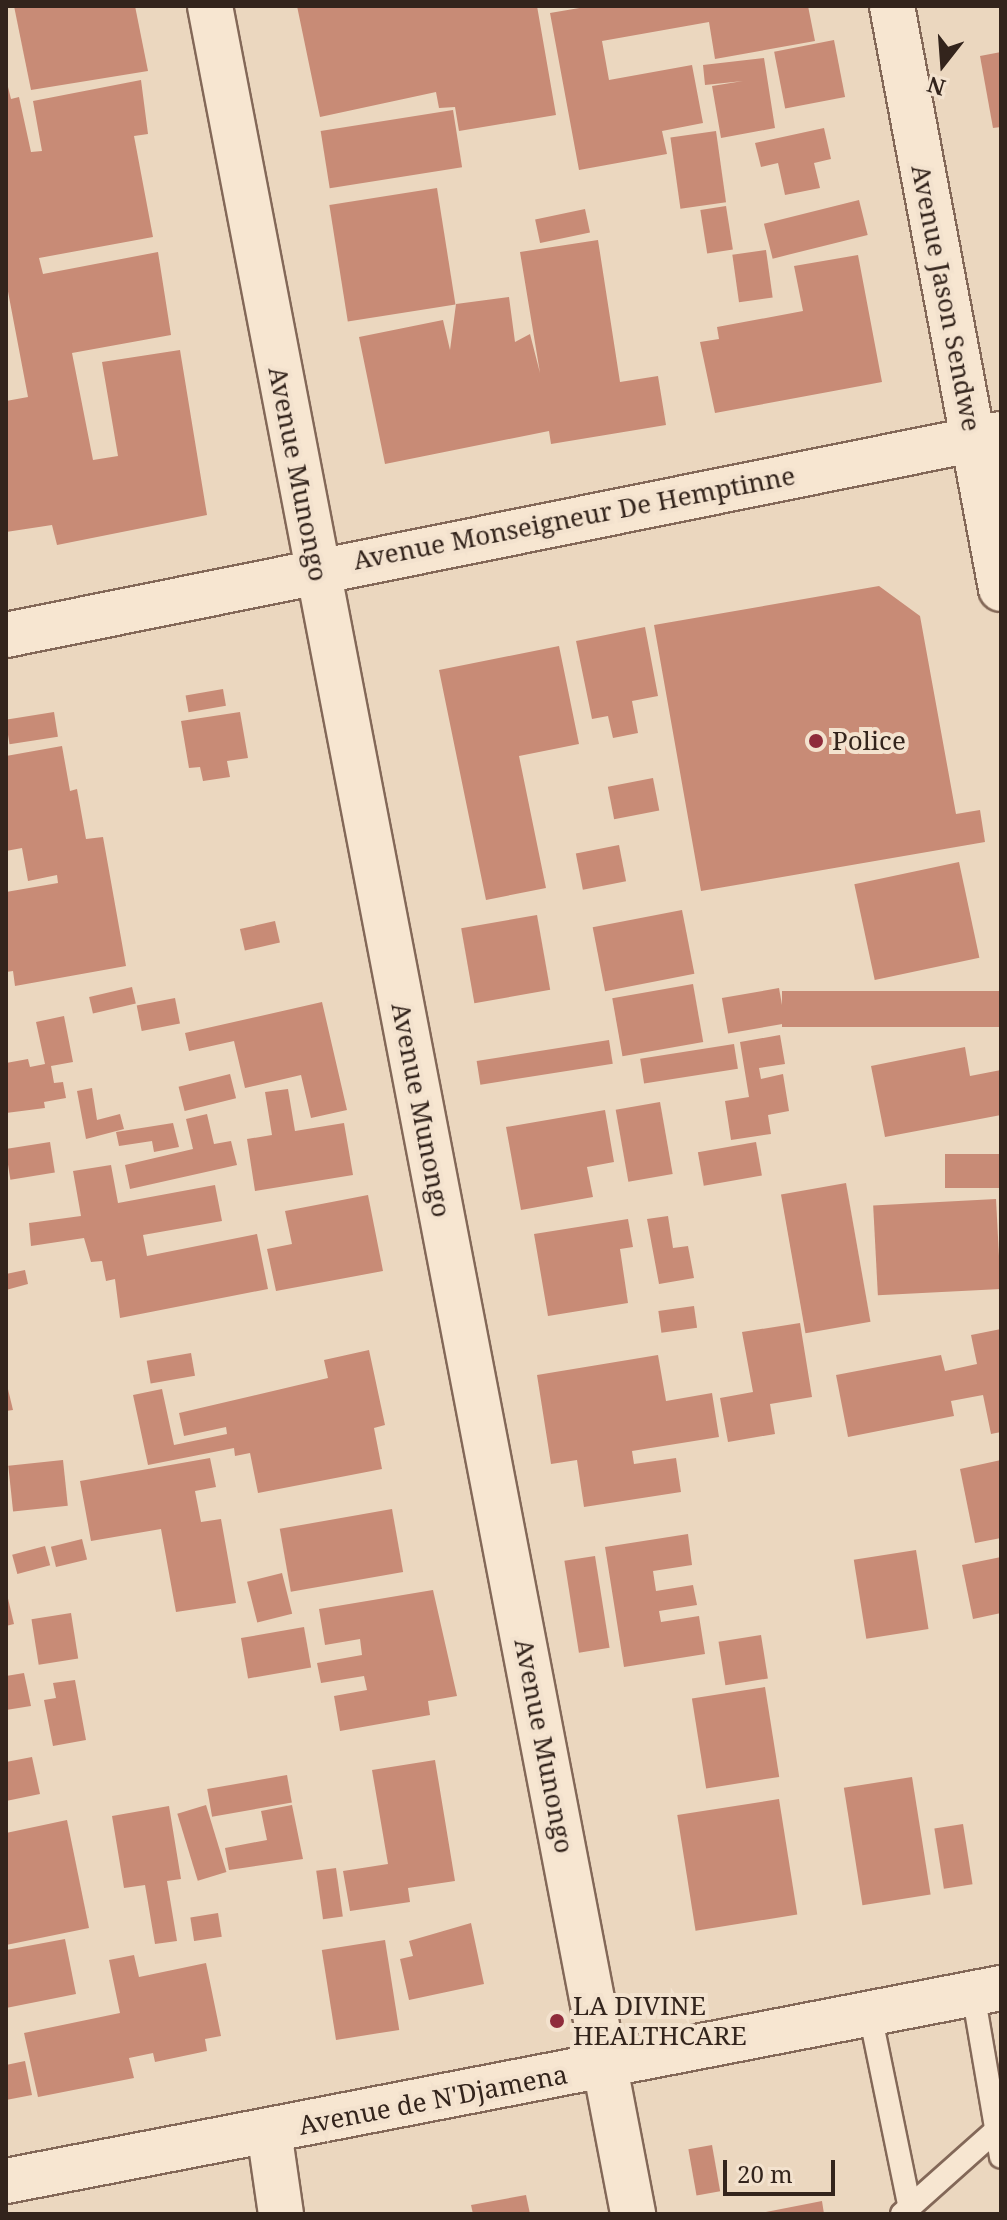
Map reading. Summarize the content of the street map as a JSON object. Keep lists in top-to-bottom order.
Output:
{
  "streets": {
    "street": [
      "Avenue Jason Sendwe",
      "Avenue Munongo",
      "Avenue Monseigneur De Hemptinne",
      "Avenue de N'Djamena"
    ]
  },
  "crossings": [
    ["Avenue Jason Sendwe", "Avenue Monseigneur De Hemptinne"],
    ["Avenue Munongo", "Avenue Monseigneur De Hemptinne"],
    ["Avenue Munongo", "Avenue de N'Djamena"]
  ],
  "places": ["Police", "LA DIVINE HEALTHCARE"],
  "scale_bar": "20 m",
  "north": "bottom"
}
